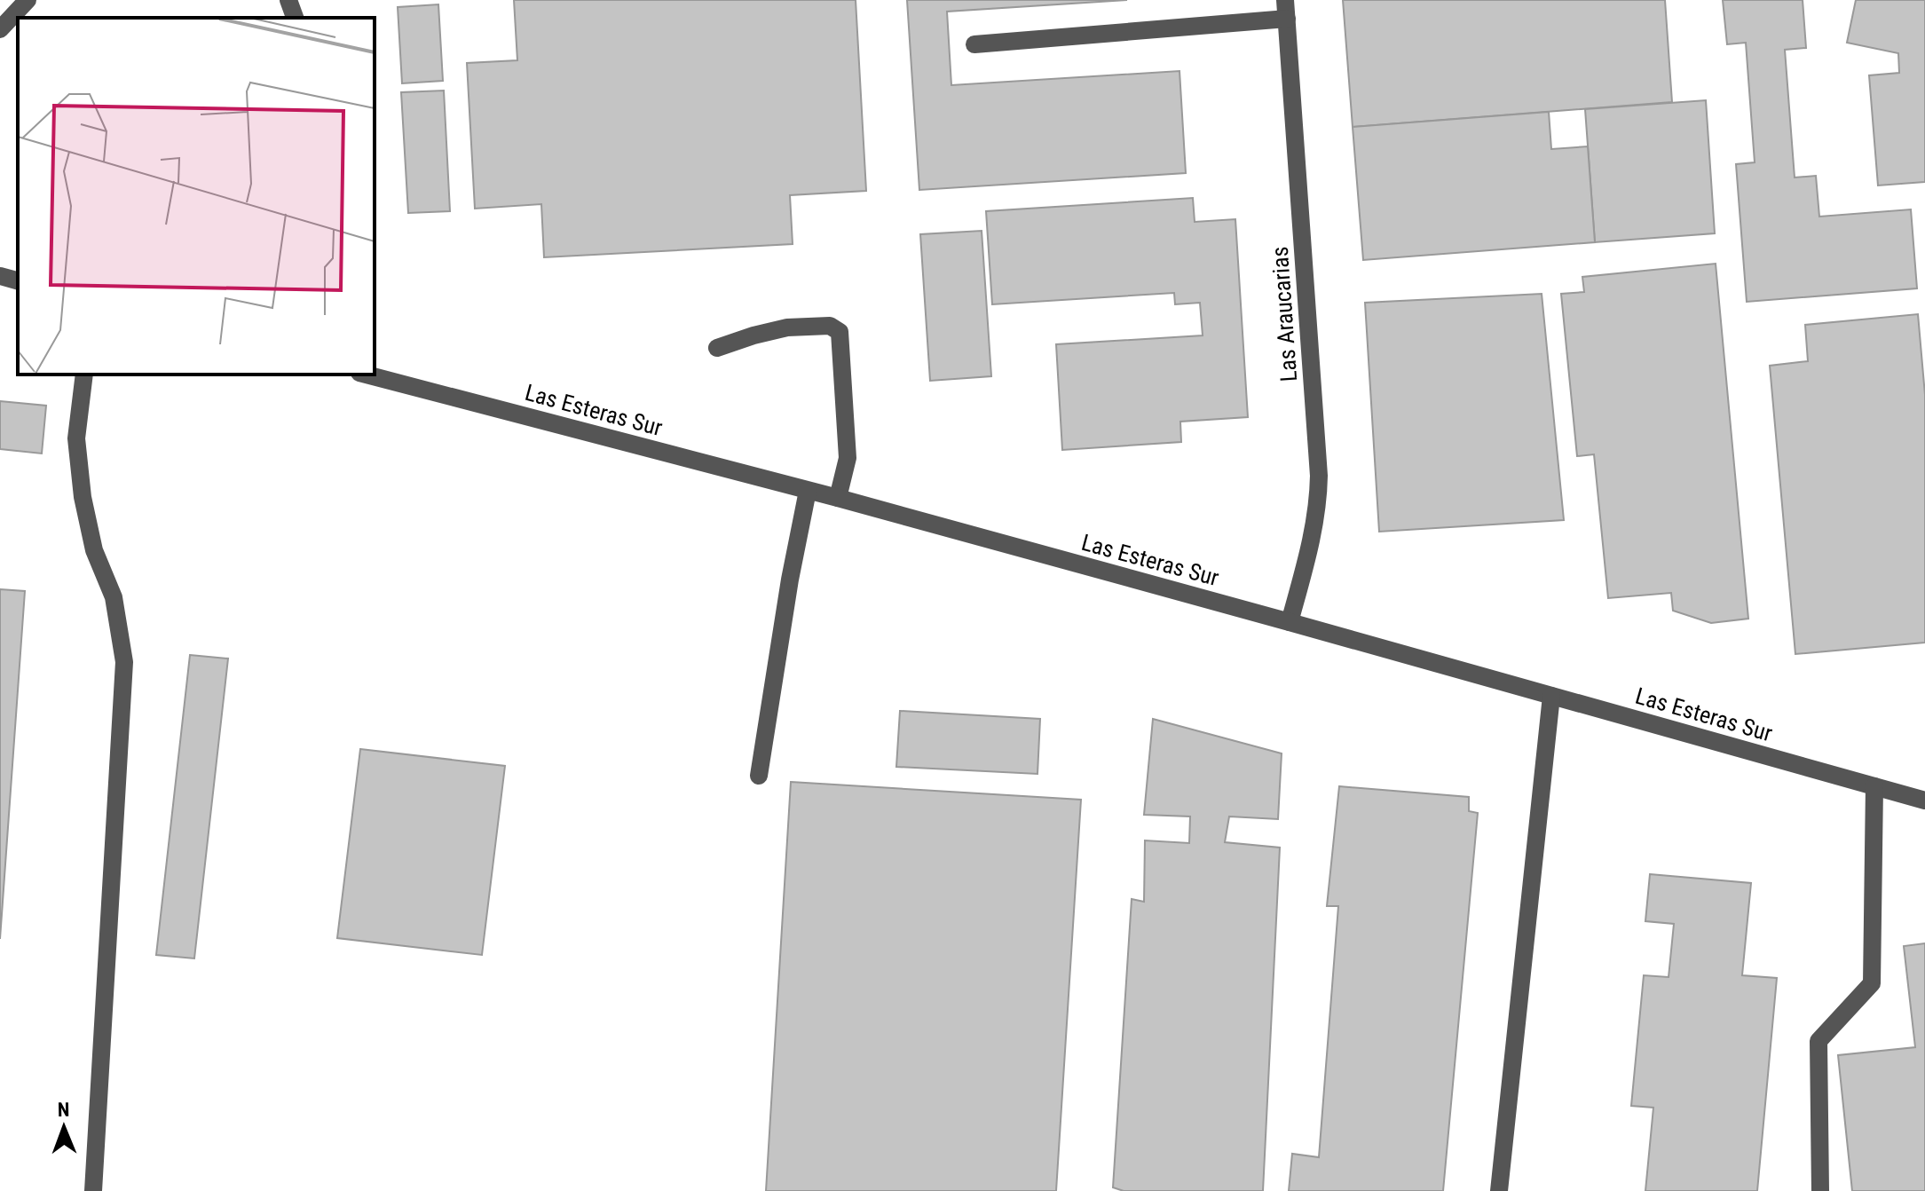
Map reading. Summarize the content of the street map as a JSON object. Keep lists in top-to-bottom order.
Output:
{
  "streets": {
    "street": ["Las Araucarias", "Las Esteras Sur"]
  },
  "crossings": [
    ["Las Araucarias", "Las Esteras Sur"]
  ],
  "north": "top"
}
